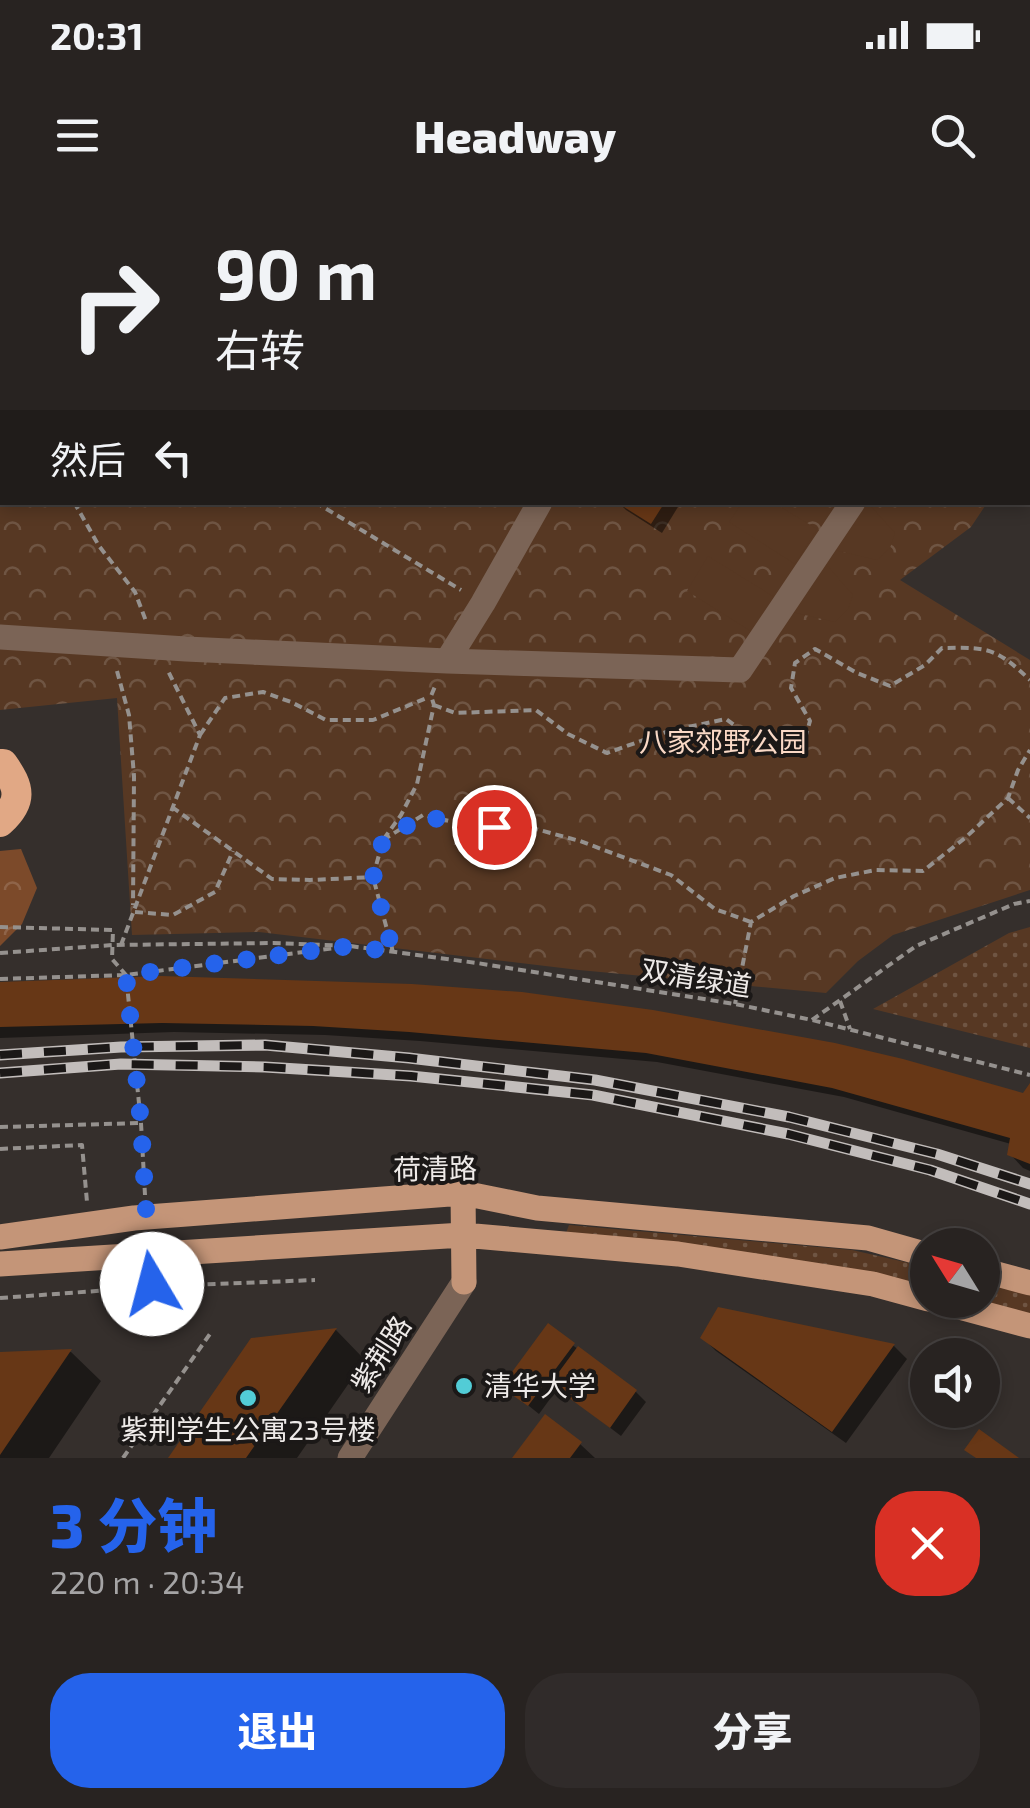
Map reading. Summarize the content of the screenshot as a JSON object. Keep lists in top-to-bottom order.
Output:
{
  "streets": {
    "main road": ["荷清路"],
    "street": ["紫荆路"],
    "path": ["双清绿道"]
  },
  "parks": ["八家郊野公园"],
  "places": ["清华大学", "紫荆学生公寓23号楼"],
  "north": "top left",
  "page": {
    "status": "20:31",
    "header": "Headway",
    "turn": ["90 m", "右转"],
    "then": "然后",
    "heading": ["3 分钟", "220 m · 20:34"],
    "buttons": ["退出", "分享"]
  }
}
